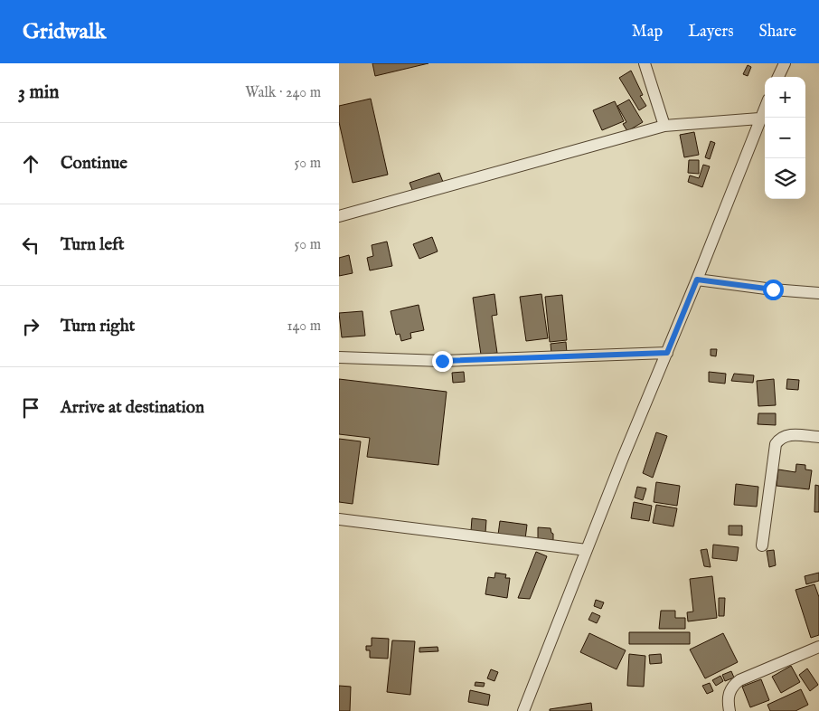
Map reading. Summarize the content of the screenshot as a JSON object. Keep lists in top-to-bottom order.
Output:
{
  "page": {
    "header": "Gridwalk",
    "nav": ["Map", "Layers", "Share"],
    "heading": ["3 min", "Walk · 240 m"],
    "map_buttons": ["+", "−"],
    "list": [
      ["Continue", "50 m"],
      ["Turn left", "50 m"],
      ["Turn right", "140 m"],
      "Arrive at destination"
    ]
  }
}
